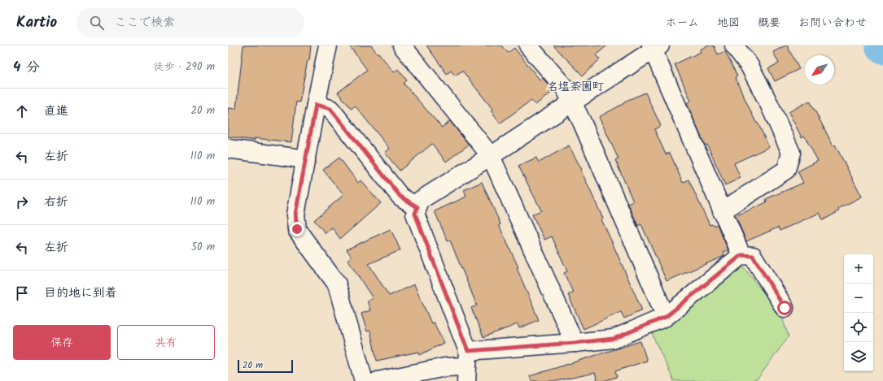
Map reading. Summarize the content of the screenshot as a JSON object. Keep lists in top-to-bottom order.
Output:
{
  "districts": ["名塩茶園町"],
  "scale_bar": "20 m",
  "north": "bottom left",
  "page": {
    "header": "Kartio",
    "search": "ここで検索",
    "nav": [
      "ホーム",
      "地図",
      "概要",
      "お問い合わせ"
    ],
    "heading": ["4 分", "徒歩 · 290 m"],
    "list": [
      ["直進", "20 m"],
      ["左折", "110 m"],
      ["右折", "110 m"],
      ["左折", "50 m"],
      "目的地に到着"
    ],
    "map_buttons": ["+", "−"],
    "buttons": ["保存", "共有"],
    "scale": "20 m"
  }
}
